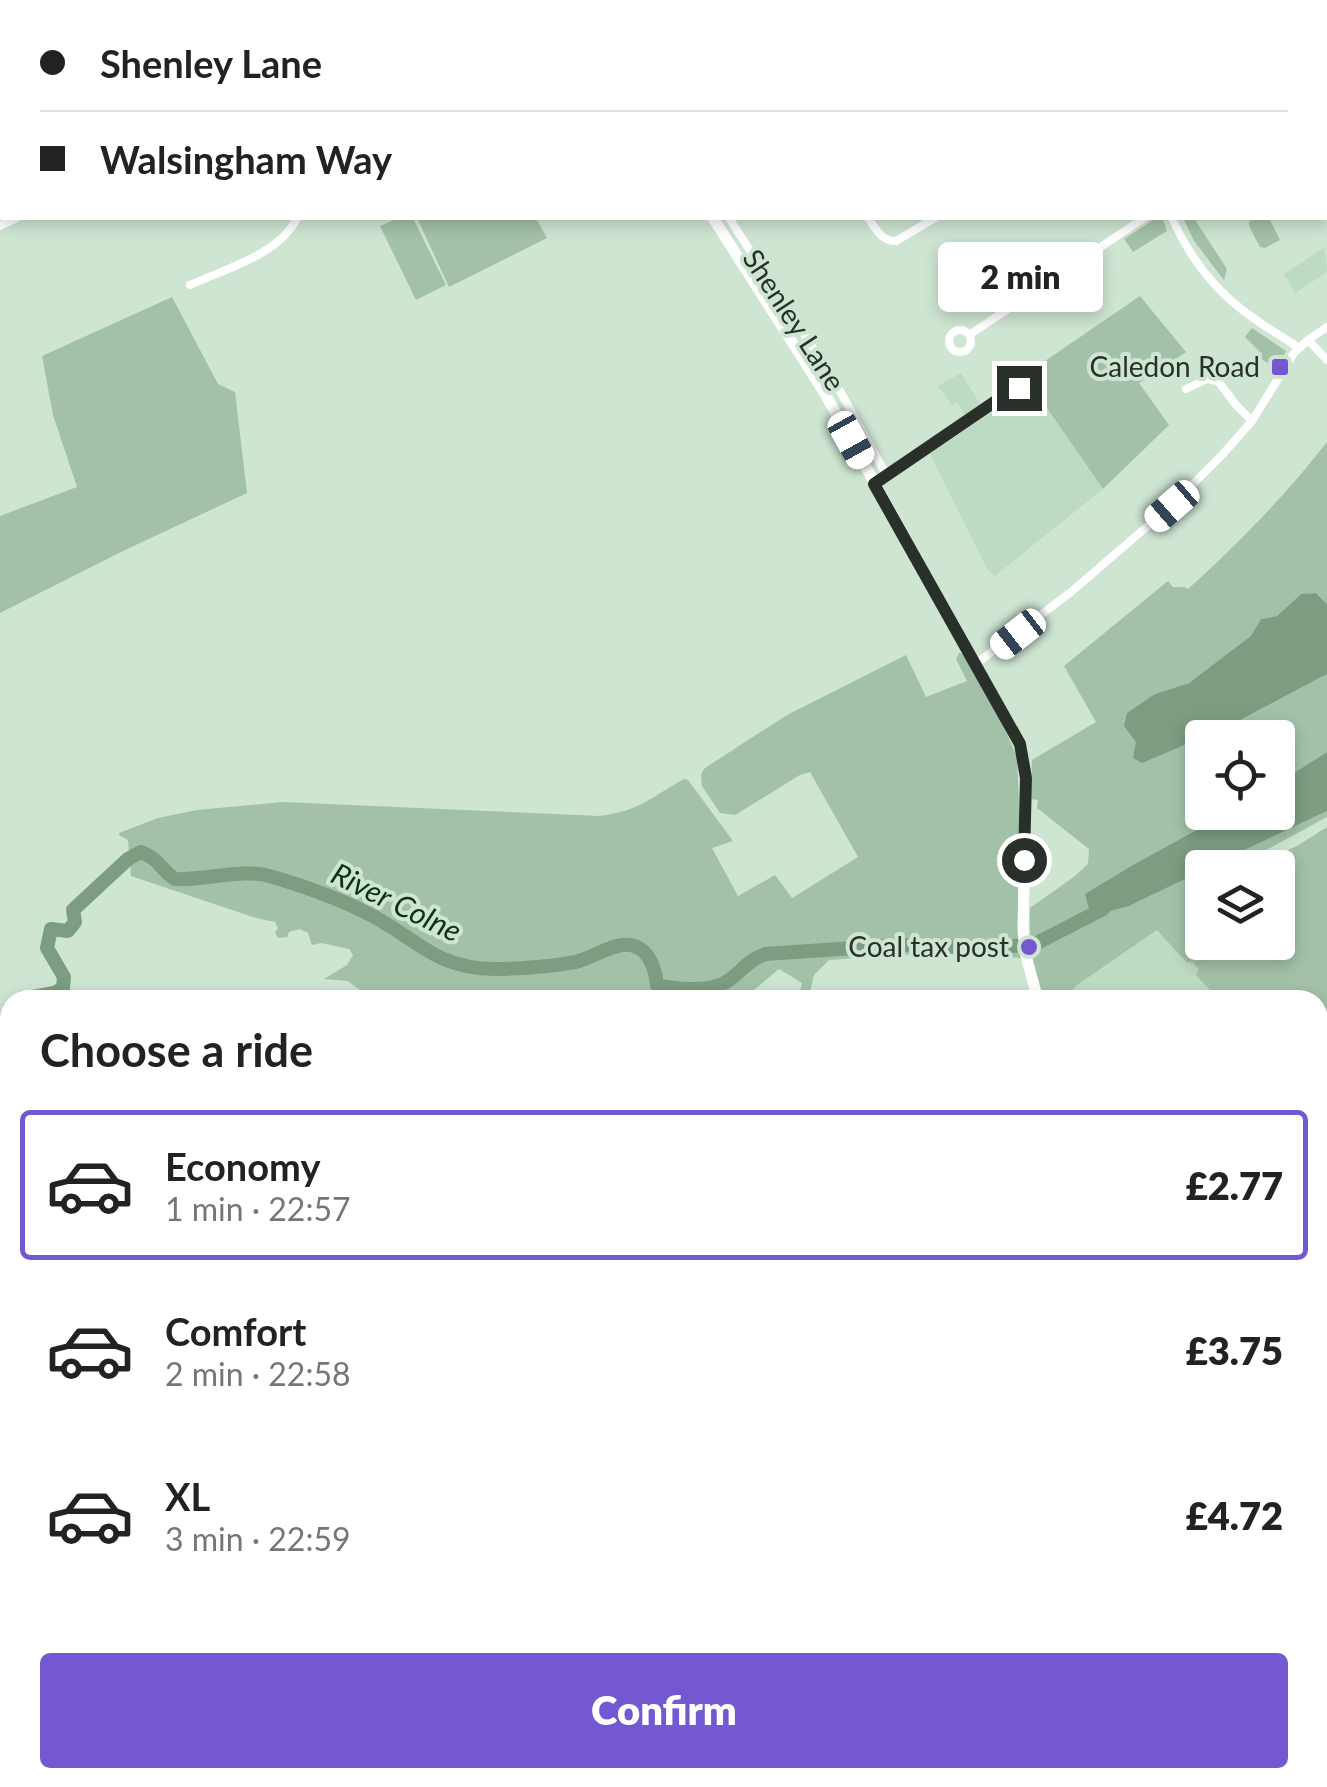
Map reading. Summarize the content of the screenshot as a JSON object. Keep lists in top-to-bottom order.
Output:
{
  "streets": {
    "main road": ["Shenley Lane"]
  },
  "water": ["River Colne"],
  "places": {
    "transit": ["Caledon Road"],
    "other": ["Coal tax post"]
  },
  "page": {
    "banner": ["Shenley Lane", "Walsingham Way"],
    "bubble": "2 min",
    "heading": "Choose a ride",
    "list": [
      {
        "name": "Economy",
        "note": "1 min · 22:57",
        "value": "£2.77"
      },
      {
        "name": "Comfort",
        "note": "2 min · 22:58",
        "value": "£3.75"
      },
      {
        "name": "XL",
        "note": "3 min · 22:59",
        "value": "£4.72"
      }
    ],
    "buttons": "Confirm"
  }
}
